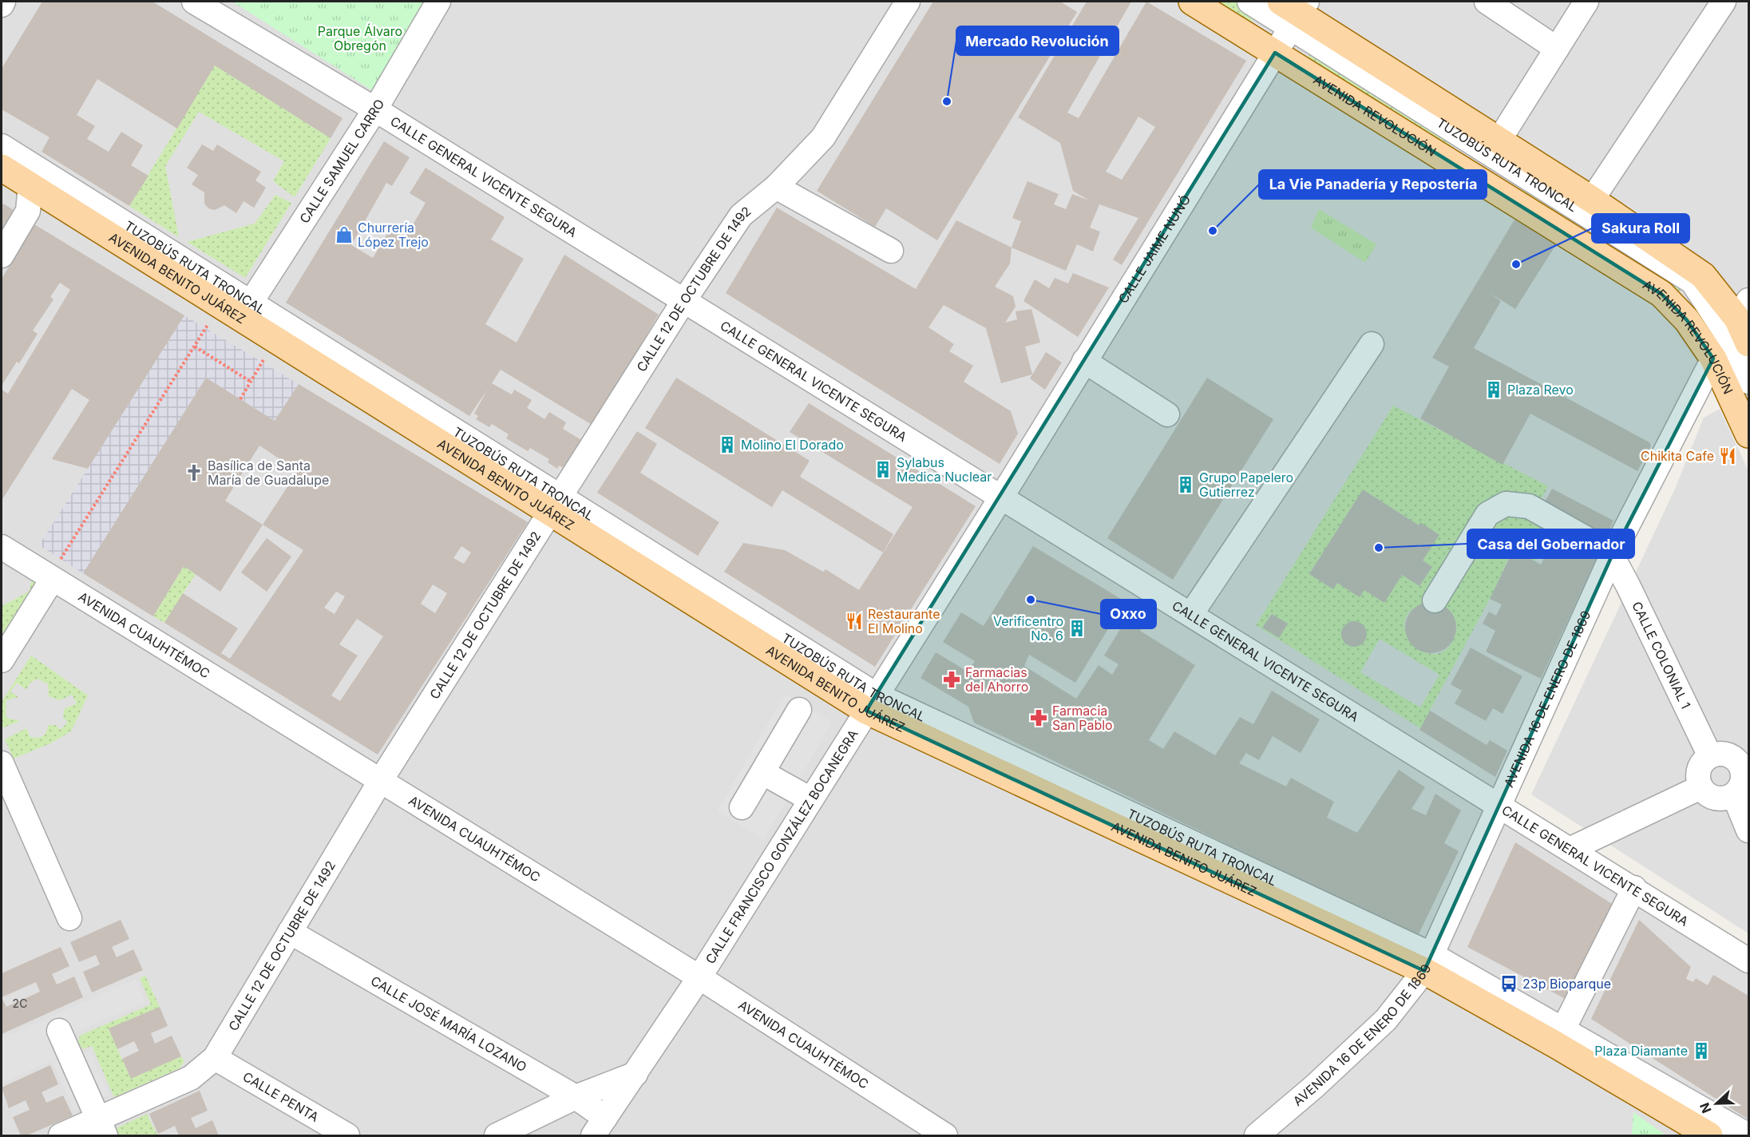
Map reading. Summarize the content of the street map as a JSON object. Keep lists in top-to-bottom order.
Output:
{
  "streets": {
    "main road": ["AVENIDA REVOLUCIÓN", "AVENIDA BENITO JUÁREZ"],
    "street": [
      "CALLE SAMUEL CARRO",
      "TUZOBÚS RUTA TRONCAL",
      "CALLE GENERAL VICENTE SEGURA",
      "CALLE JAIME NUNÓ",
      "CALLE 12 DE OCTUBRE DE 1492",
      "AVENIDA CUAUHTÉMOC",
      "CALLE COLONIAL 1",
      "AVENIDA 16 DE ENERO DE 1869",
      "CALLE FRANCISCO GONZÁLEZ BOCANEGRA",
      "CALLE JOSÉ MARÍA LOZANO",
      "CALLE PENTA"
    ]
  },
  "crossings": [
    ["AVENIDA REVOLUCIÓN", "CALLE JAIME NUNÓ"],
    ["AVENIDA REVOLUCIÓN", "AVENIDA 16 DE ENERO DE 1869"],
    ["CALLE SAMUEL CARRO", "TUZOBÚS RUTA TRONCAL"],
    ["CALLE SAMUEL CARRO", "CALLE GENERAL VICENTE SEGURA"],
    ["CALLE SAMUEL CARRO", "AVENIDA BENITO JUÁREZ"],
    ["TUZOBÚS RUTA TRONCAL", "CALLE JAIME NUNÓ"],
    ["TUZOBÚS RUTA TRONCAL", "AVENIDA BENITO JUÁREZ"],
    ["TUZOBÚS RUTA TRONCAL", "AVENIDA 16 DE ENERO DE 1869"],
    ["CALLE GENERAL VICENTE SEGURA", "CALLE JAIME NUNÓ"],
    ["CALLE GENERAL VICENTE SEGURA", "CALLE 12 DE OCTUBRE DE 1492"],
    ["CALLE GENERAL VICENTE SEGURA", "AVENIDA 16 DE ENERO DE 1869"],
    ["CALLE GENERAL VICENTE SEGURA", "CALLE FRANCISCO GONZÁLEZ BOCANEGRA"],
    ["CALLE JAIME NUNÓ", "CALLE FRANCISCO GONZÁLEZ BOCANEGRA"],
    ["AVENIDA BENITO JUÁREZ", "CALLE 12 DE OCTUBRE DE 1492"],
    ["AVENIDA BENITO JUÁREZ", "AVENIDA 16 DE ENERO DE 1869"],
    ["AVENIDA BENITO JUÁREZ", "CALLE FRANCISCO GONZÁLEZ BOCANEGRA"],
    ["CALLE 12 DE OCTUBRE DE 1492", "AVENIDA CUAUHTÉMOC"],
    ["CALLE 12 DE OCTUBRE DE 1492", "CALLE JOSÉ MARÍA LOZANO"],
    ["CALLE 12 DE OCTUBRE DE 1492", "CALLE PENTA"],
    ["AVENIDA CUAUHTÉMOC", "CALLE FRANCISCO GONZÁLEZ BOCANEGRA"],
    ["CALLE COLONIAL 1", "AVENIDA 16 DE ENERO DE 1869"],
    ["CALLE FRANCISCO GONZÁLEZ BOCANEGRA", "CALLE JOSÉ MARÍA LOZANO"]
  ],
  "parks": ["Parque Álvaro Obregón"],
  "places": {
    "other": [
      "Mercado Revolución",
      "La Vie Panadería y Repostería",
      "Sakura Roll",
      "Casa del Gobernador",
      "Oxxo"
    ],
    "shop": ["Churrería López Trejo"],
    "building": [
      "Plaza Revo",
      "Molino El Dorado",
      "Sylabus Medica Nuclear",
      "Grupo Papelero Gutierrez",
      "Verificentro No. 6",
      "Plaza Diamante"
    ],
    "restaurant": ["Chikita Cafe", "Restaurante El Molino"],
    "church": ["Basílica de Santa María de Guadalupe"],
    "pharmacy": ["Farmacias del Ahorro", "Farmacia San Pablo"],
    "bus stop": ["23p Bioparque"]
  },
  "house_numbers": ["2C"],
  "north": "left"
}
